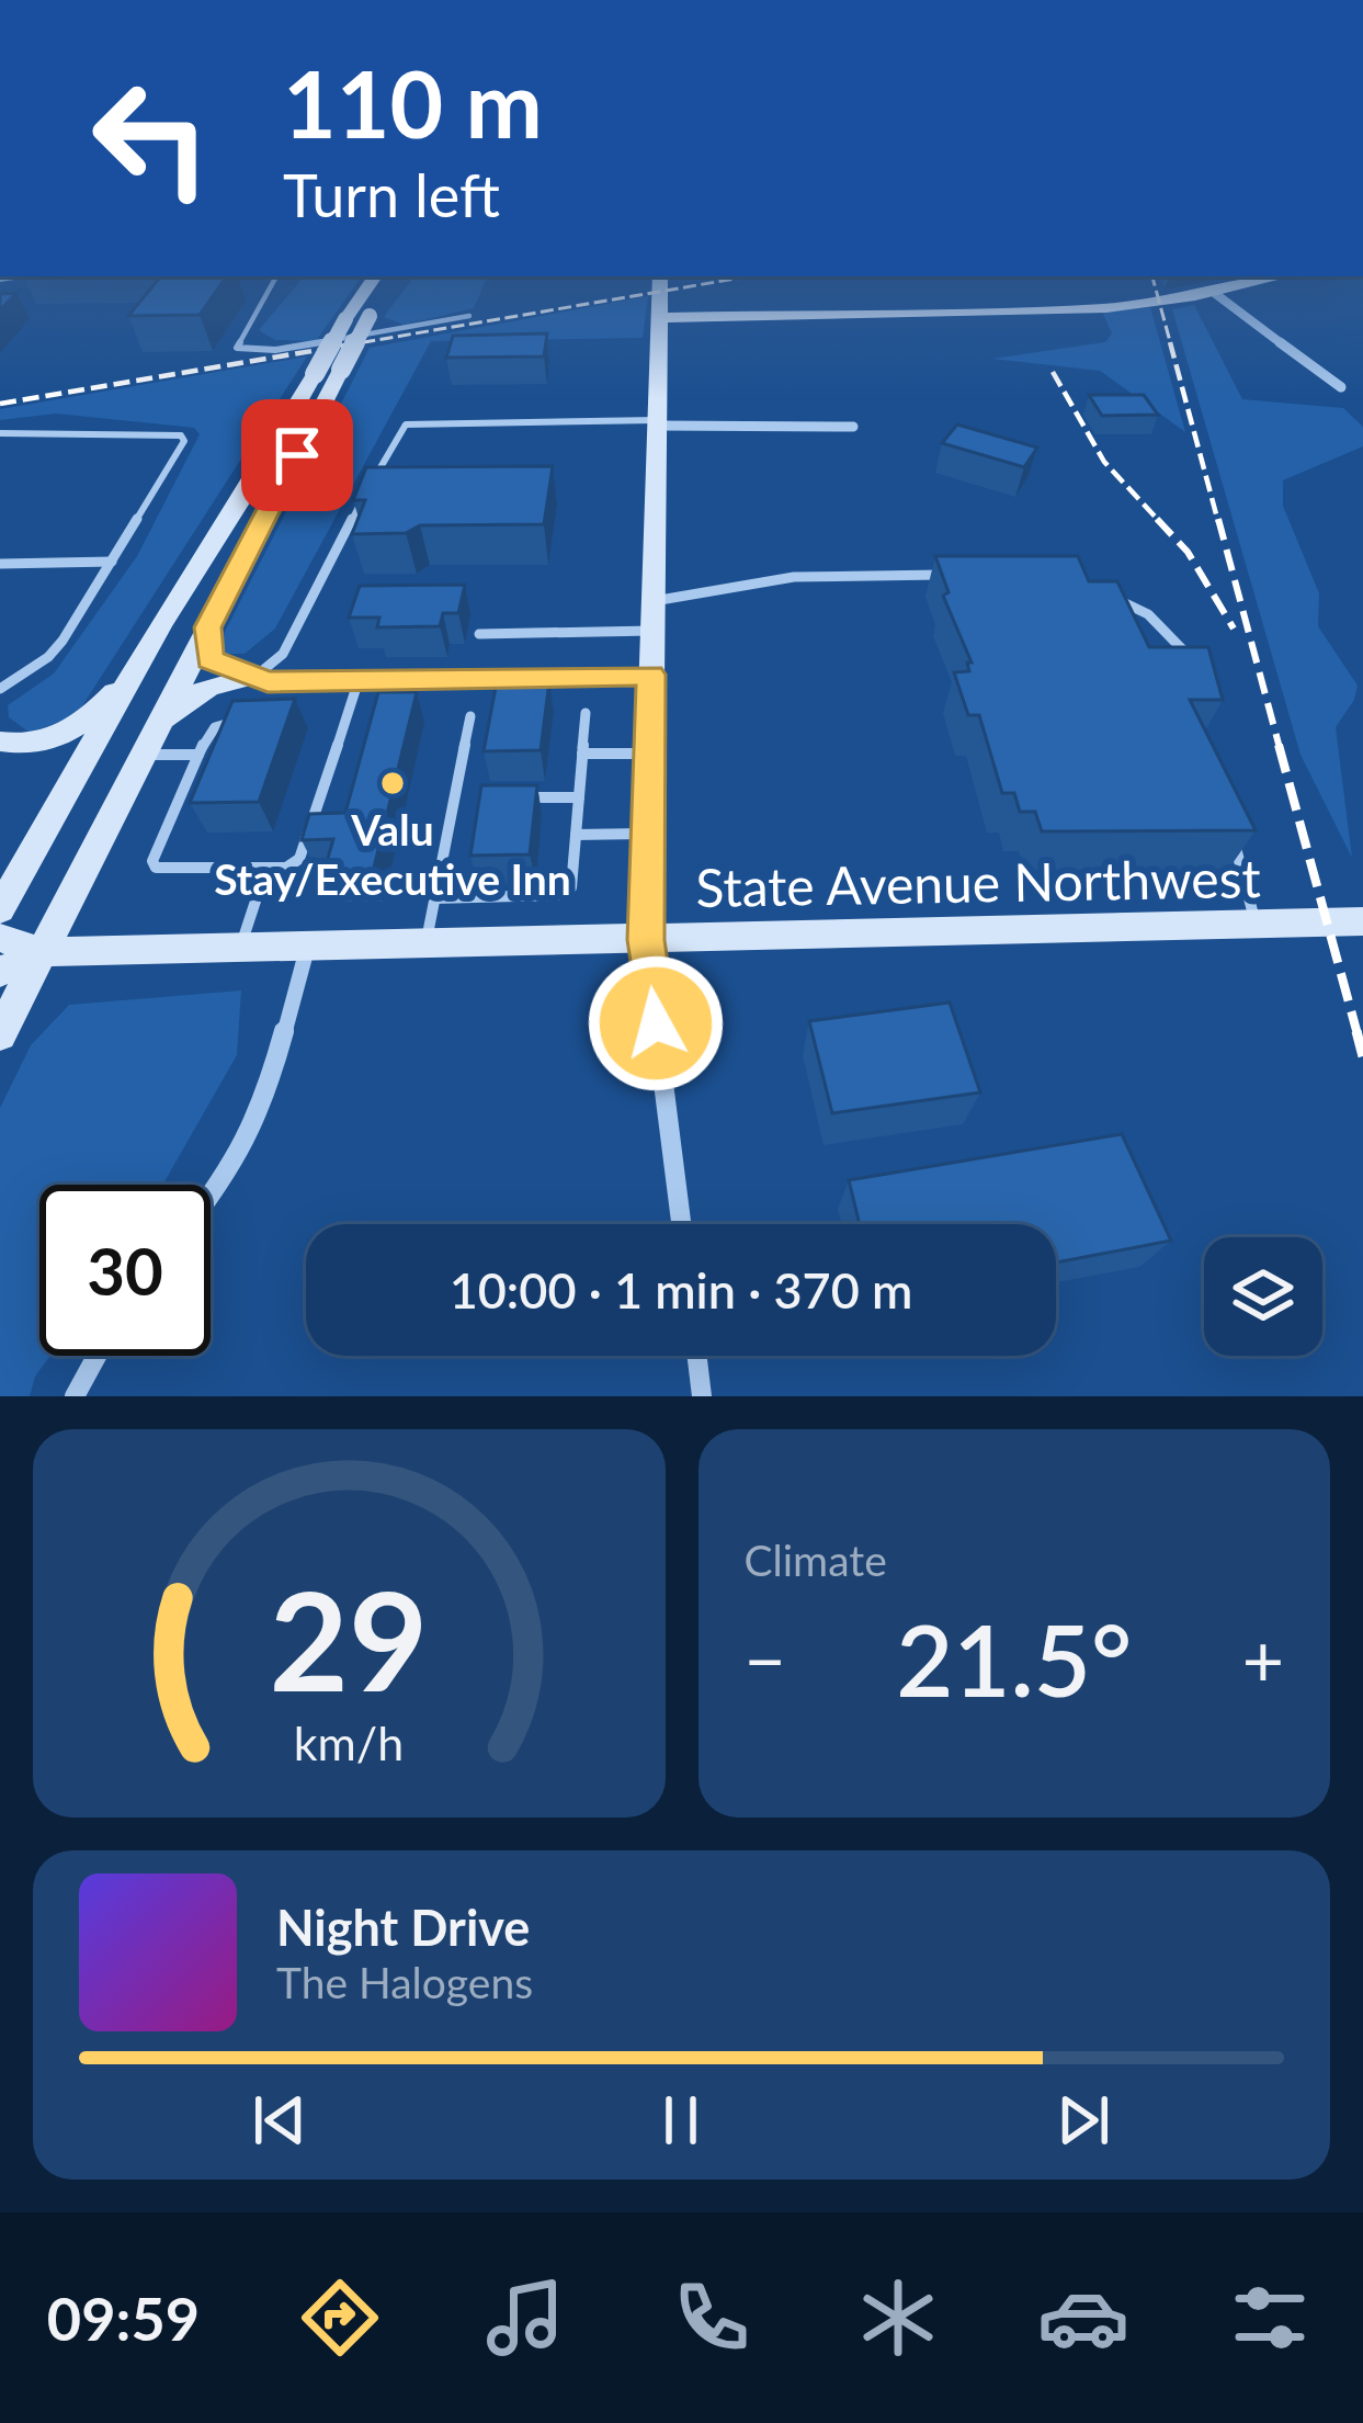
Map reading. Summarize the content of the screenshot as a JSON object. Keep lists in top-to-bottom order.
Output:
{
  "streets": {
    "street": ["State Avenue Northwest"]
  },
  "places": ["Valu Stay/Executive Inn"],
  "page": {
    "turn": ["110 m", "Turn left"],
    "limit": "30",
    "trip": "10:00 · 1 min · 370 m",
    "tile": "Climate",
    "heat": ["−", "21.5°", "+"],
    "song": ["Night Drive", "The Halogens"],
    "tabs": "09:59",
    "gauge": ["29", "km/h"]
  }
}
